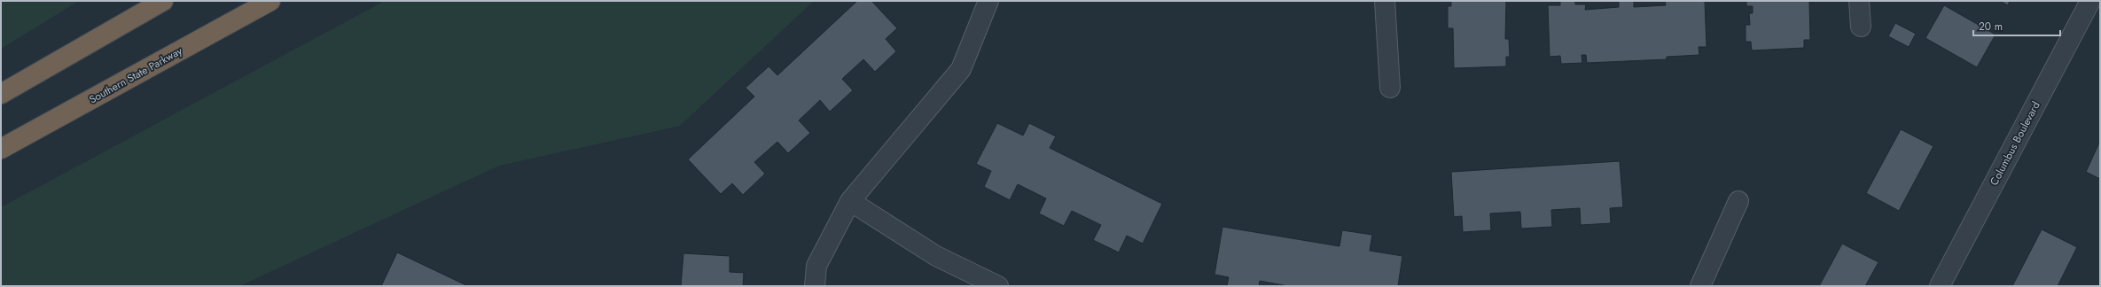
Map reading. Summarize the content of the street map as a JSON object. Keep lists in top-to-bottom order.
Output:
{
  "streets": {
    "highway": ["Southern State Parkway"],
    "street": ["Columbus Boulevard"]
  },
  "scale_bar": "20 m"
}
